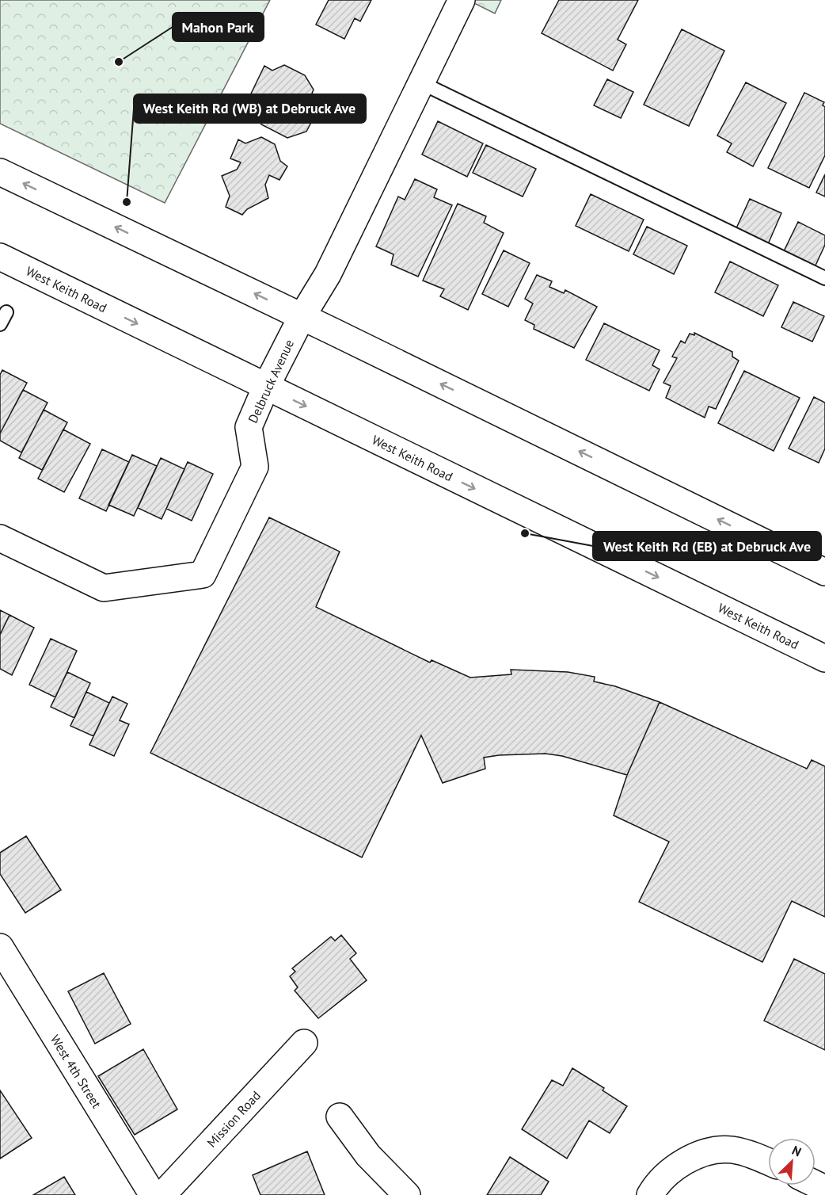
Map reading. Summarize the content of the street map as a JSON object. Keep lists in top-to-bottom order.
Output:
{
  "streets": {
    "main road": [
      "West Keith Road",
      "Delbruck Avenue",
      "West 4th Street",
      "Mission Road"
    ]
  },
  "crossings": [
    ["West Keith Road", "Delbruck Avenue"]
  ],
  "places": ["Mahon Park", "West Keith Rd (WB) at Debruck Ave", "West Keith Rd (EB) at Debruck Ave"],
  "north": "top right"
}
